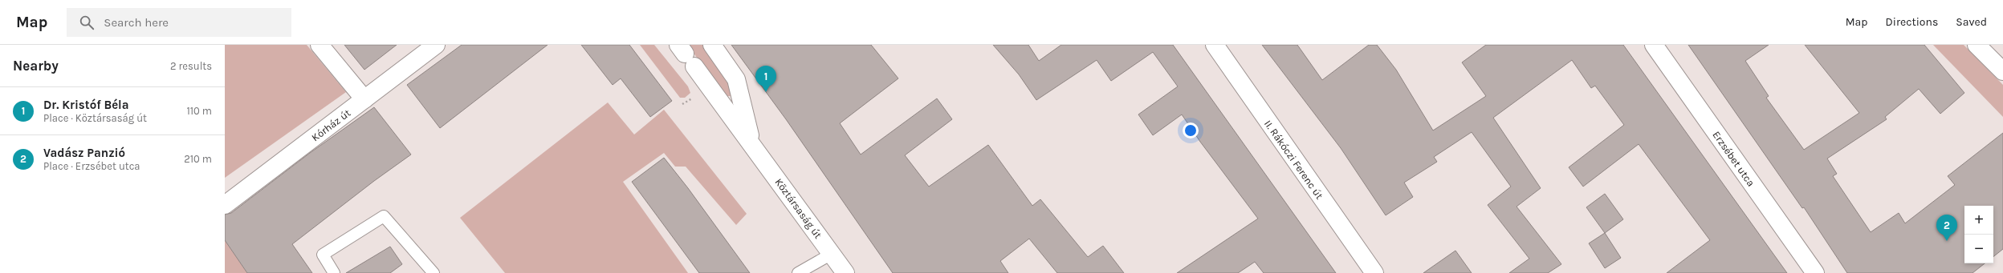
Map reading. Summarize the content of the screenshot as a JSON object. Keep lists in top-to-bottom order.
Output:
{
  "streets": {
    "street": [
      "Kórház út",
      "Erzsébet utca",
      "II. Rákóczi Ferenc út",
      "Köztársaság út"
    ]
  },
  "page": {
    "header": "Map",
    "search": "Search here",
    "nav": ["Map", "Directions", "Saved"],
    "heading": ["Nearby", "2 results"],
    "pins": ["1", "2"],
    "list": [
      {
        "mark": "1",
        "name": "Dr. Kristóf Béla",
        "note": "Place · Köztársaság út",
        "value": "110 m"
      },
      {
        "mark": "2",
        "name": "Vadász Panzió",
        "note": "Place · Erzsébet utca",
        "value": "210 m"
      }
    ],
    "map_buttons": ["+", "−"]
  }
}
